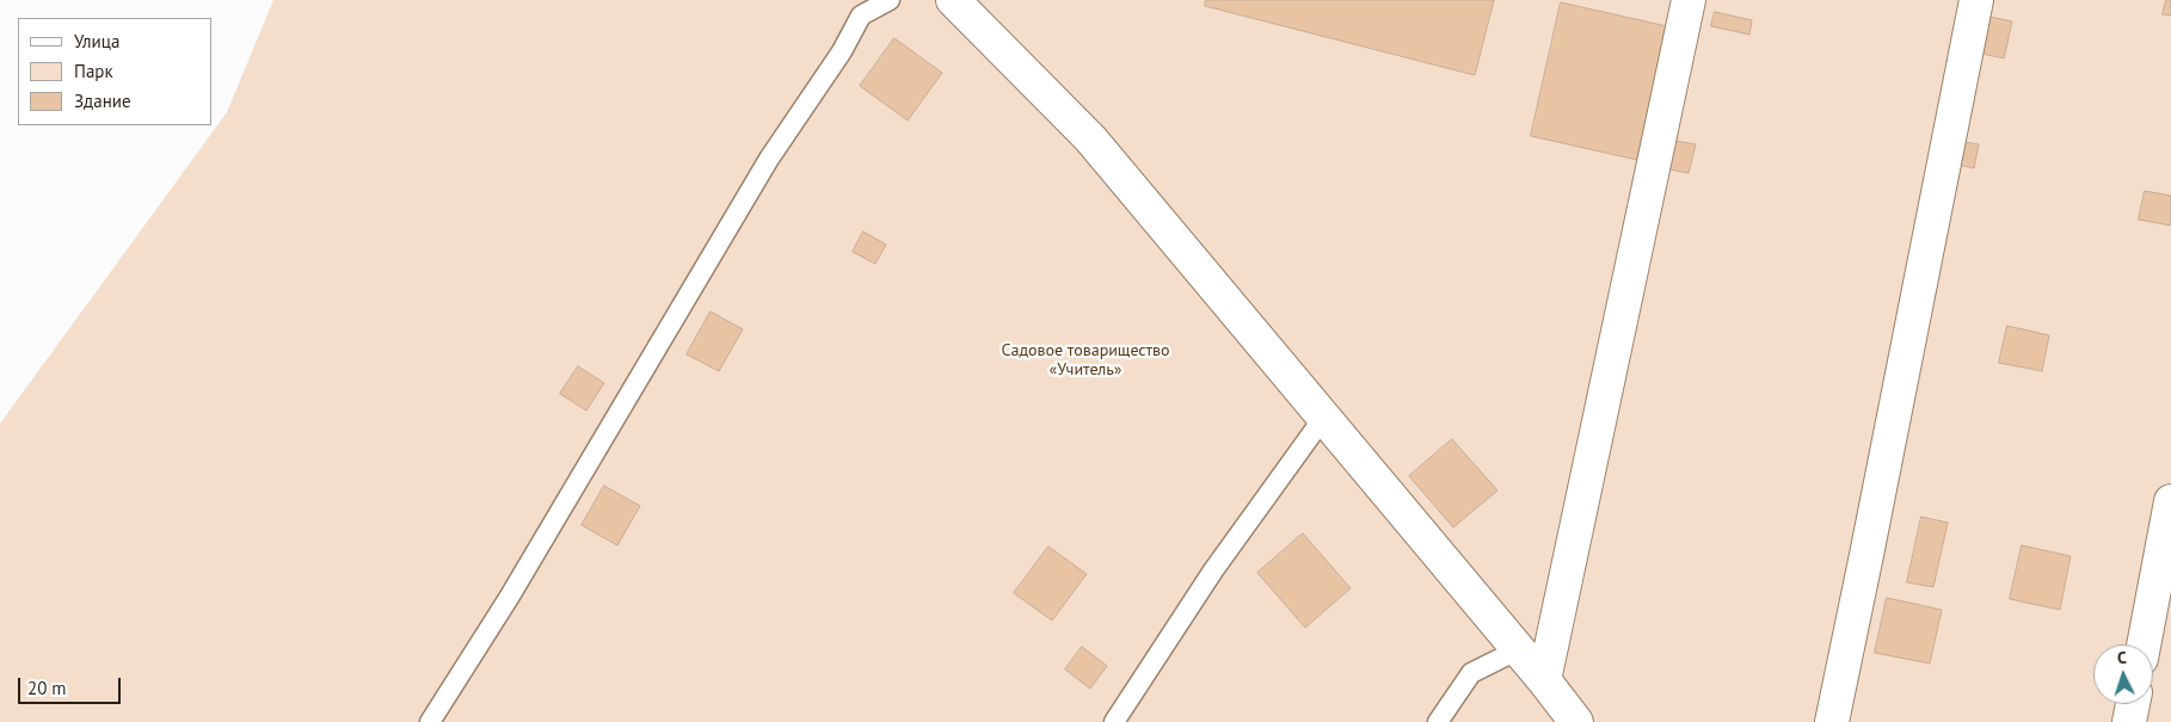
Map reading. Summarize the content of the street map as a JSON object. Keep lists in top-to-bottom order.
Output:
{
  "parks": ["Садовое товарищество «Учитель»"],
  "legend": ["Улица", "Парк", "Здание"],
  "scale_bar": "20 m",
  "north": "top"
}
